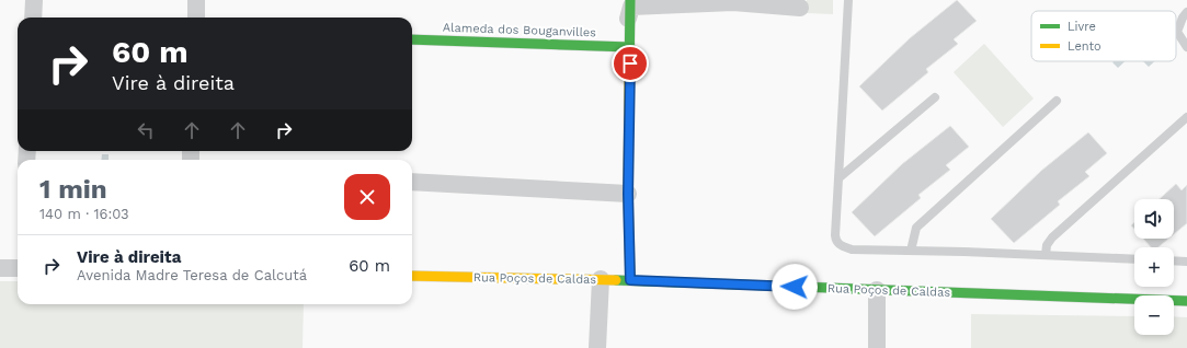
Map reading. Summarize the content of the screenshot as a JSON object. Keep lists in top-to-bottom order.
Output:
{
  "streets": {
    "street": ["Alameda dos Bouganvilles", "Rua Poços de Caldas"]
  },
  "legend": ["Livre", "Lento"],
  "page": {
    "turn": ["60 m", "Vire à direita"],
    "heading": ["1 min", "140 m · 16:03"],
    "map_buttons": ["+", "−"],
    "list": [
      {
        "name": "Vire à direita",
        "note": "Avenida Madre Teresa de Calcutá",
        "value": "60 m"
      }
    ]
  }
}
